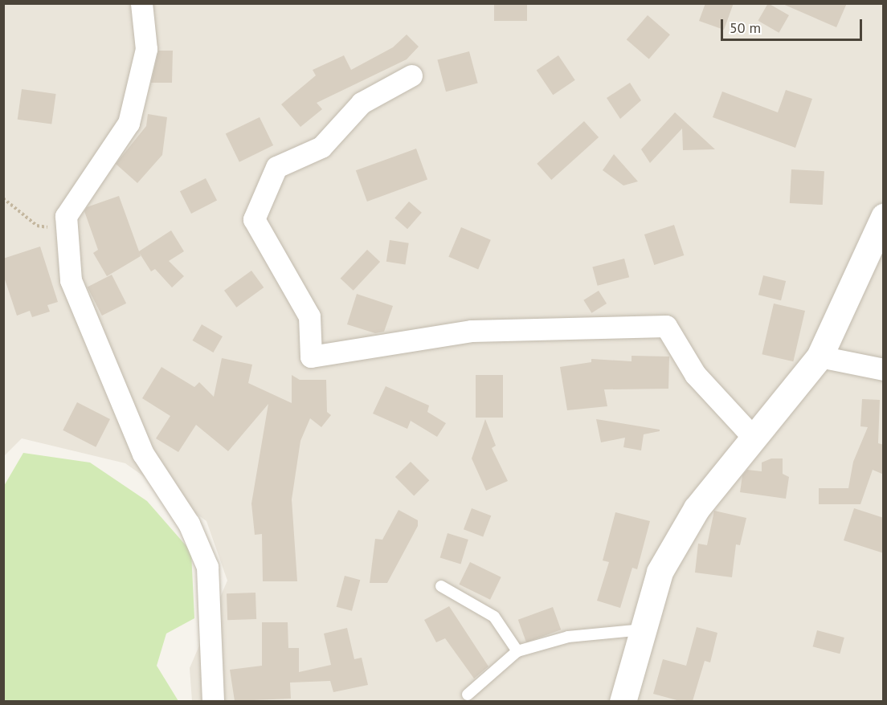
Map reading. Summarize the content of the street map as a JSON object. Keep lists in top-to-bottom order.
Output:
{
  "scale_bar": "50 m"
}
